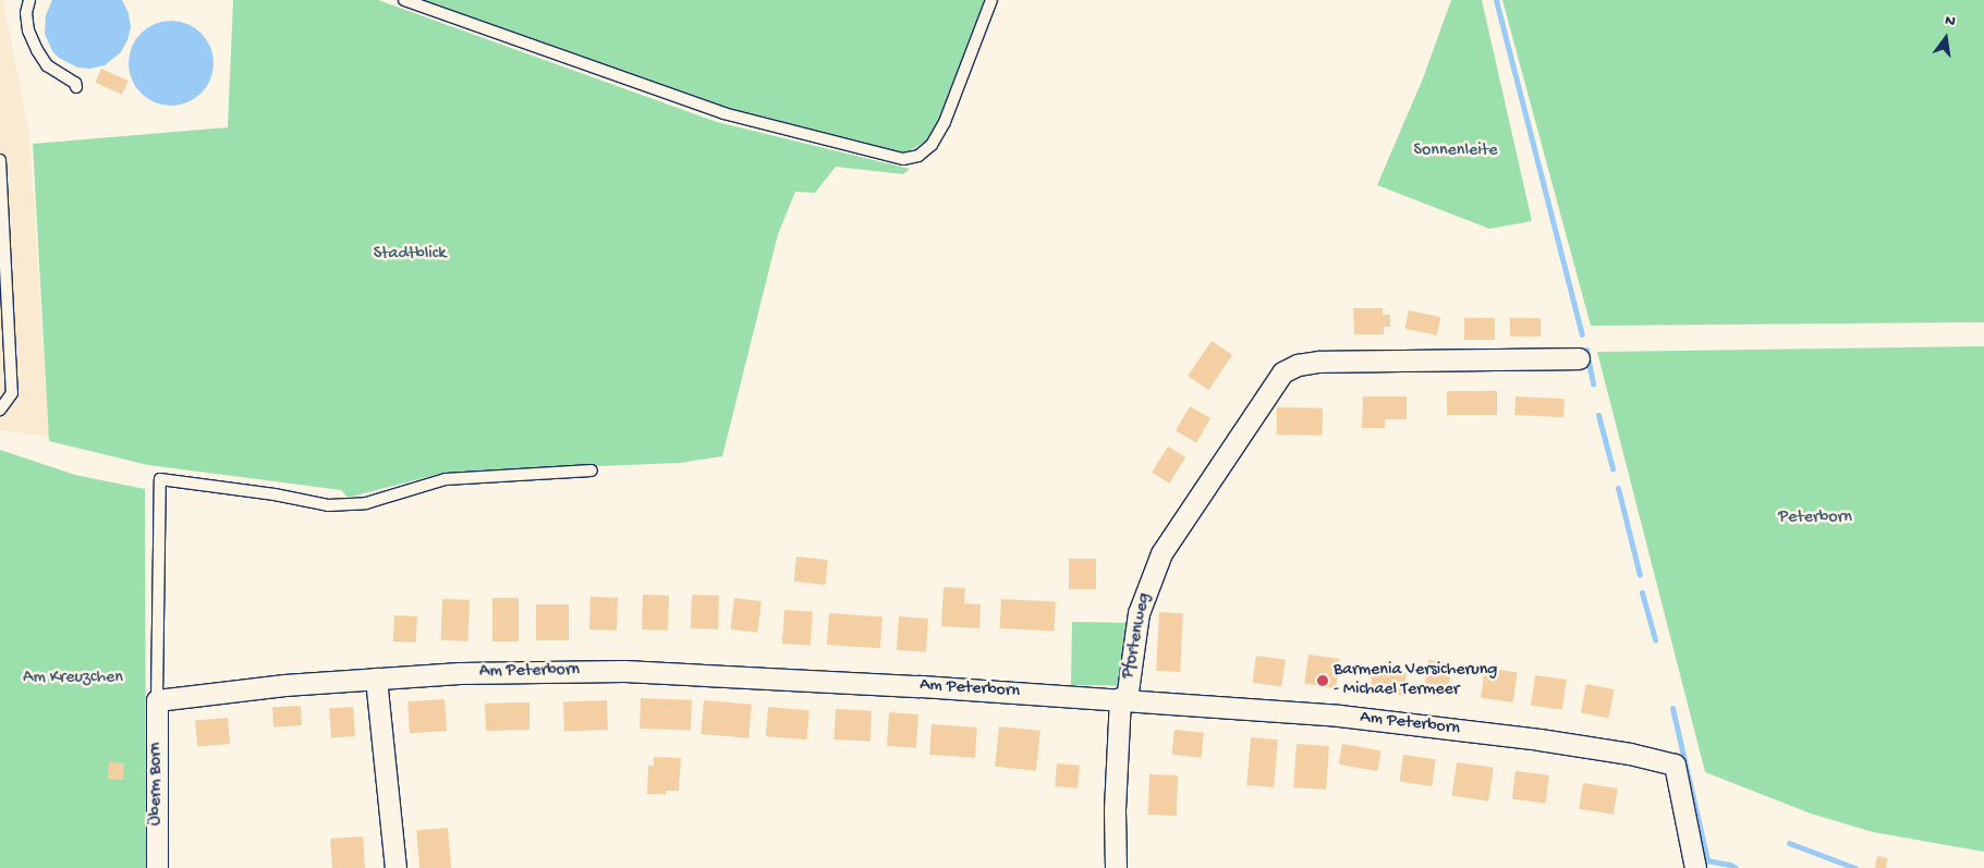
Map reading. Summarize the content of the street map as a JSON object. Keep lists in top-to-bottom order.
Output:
{
  "streets": {
    "street": ["Pfortenweg", "Am Peterborn", "Überm Born"]
  },
  "crossings": [
    ["Pfortenweg", "Am Peterborn"],
    ["Am Peterborn", "Überm Born"]
  ],
  "parks": [
    "Sonnenleite",
    "Stadtblick",
    "Peterborn",
    "Am Kreuzchen"
  ],
  "places": ["Barmenia Versicherung - Michael Termeer"],
  "north": "top"
}
